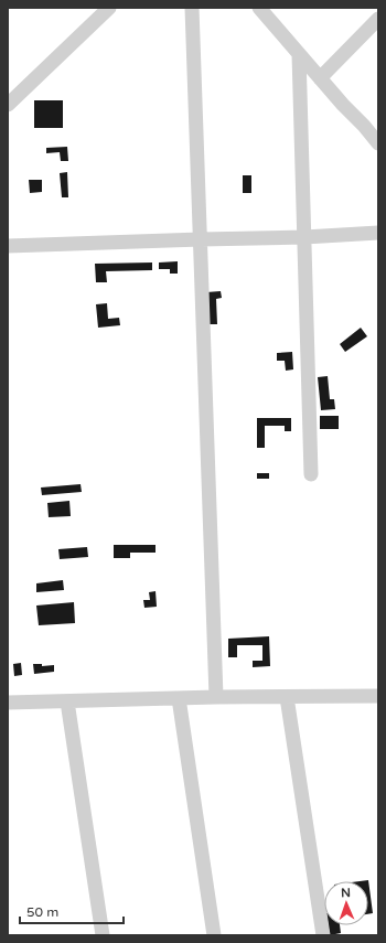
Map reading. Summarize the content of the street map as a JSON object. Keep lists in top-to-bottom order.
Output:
{
  "scale_bar": "50 m",
  "north": "top"
}
